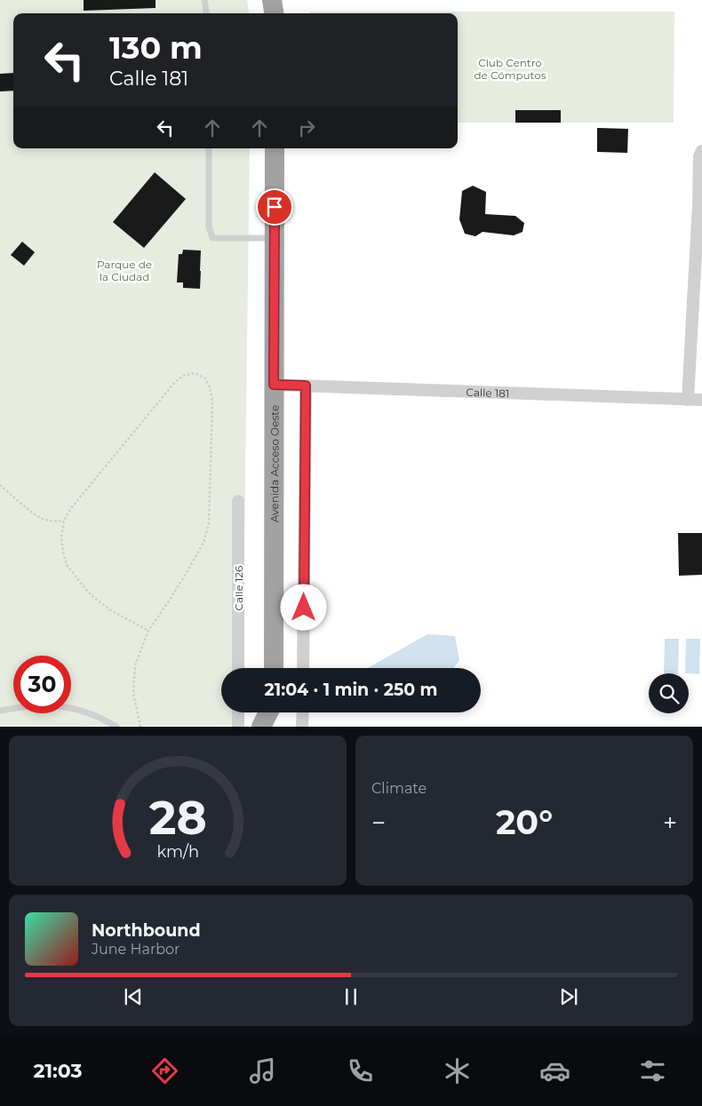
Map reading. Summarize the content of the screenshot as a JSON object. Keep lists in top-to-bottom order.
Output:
{
  "streets": {
    "highway": ["Avenida Acceso Oeste"],
    "street": ["Calle 181", "Calle 126"]
  },
  "crossings": [
    ["Calle 181", "Avenida Acceso Oeste"]
  ],
  "parks": ["Club Centro de Cómputos", "Parque de la Ciudad"],
  "page": {
    "turn": ["130 m", "Calle 181"],
    "limit": "30",
    "trip": "21:04 · 1 min · 250 m",
    "tile": "Climate",
    "heat": ["−", "20°", "+"],
    "song": ["Northbound", "June Harbor"],
    "tabs": "21:03",
    "gauge": ["28", "km/h"]
  }
}
